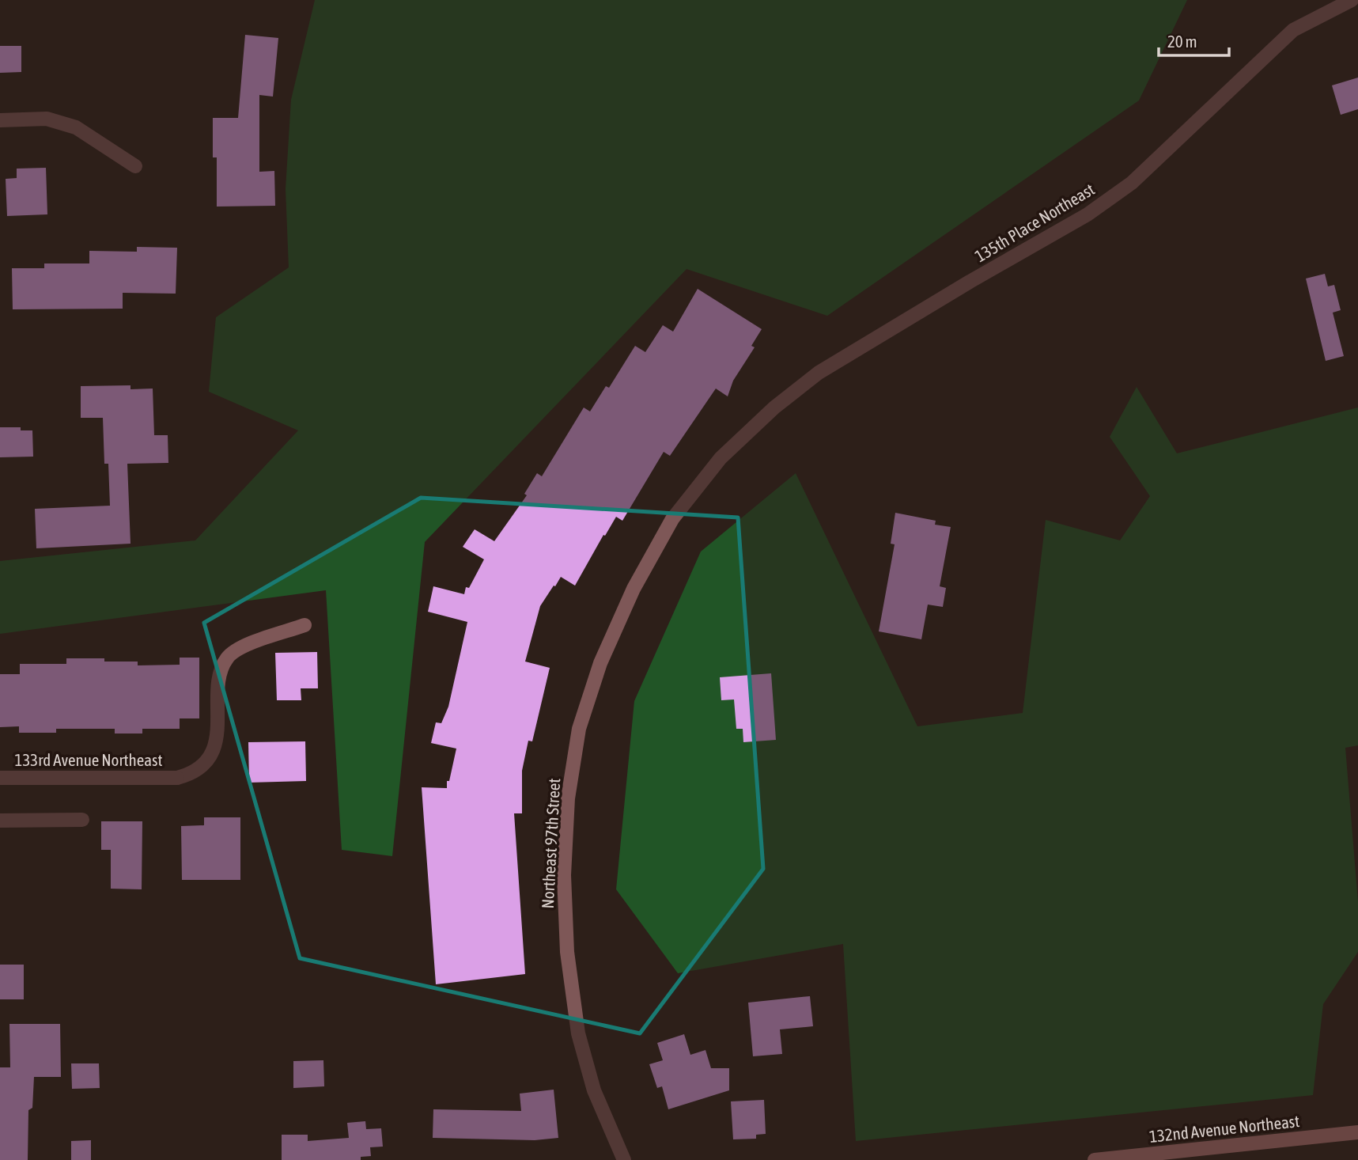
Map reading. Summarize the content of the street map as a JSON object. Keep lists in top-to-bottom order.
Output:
{
  "streets": {
    "street": [
      "135th Place Northeast",
      "133rd Avenue Northeast",
      "Northeast 97th Street",
      "132nd Avenue Northeast"
    ]
  },
  "crossings": [
    ["135th Place Northeast", "Northeast 97th Street"]
  ],
  "scale_bar": "20 m"
}
